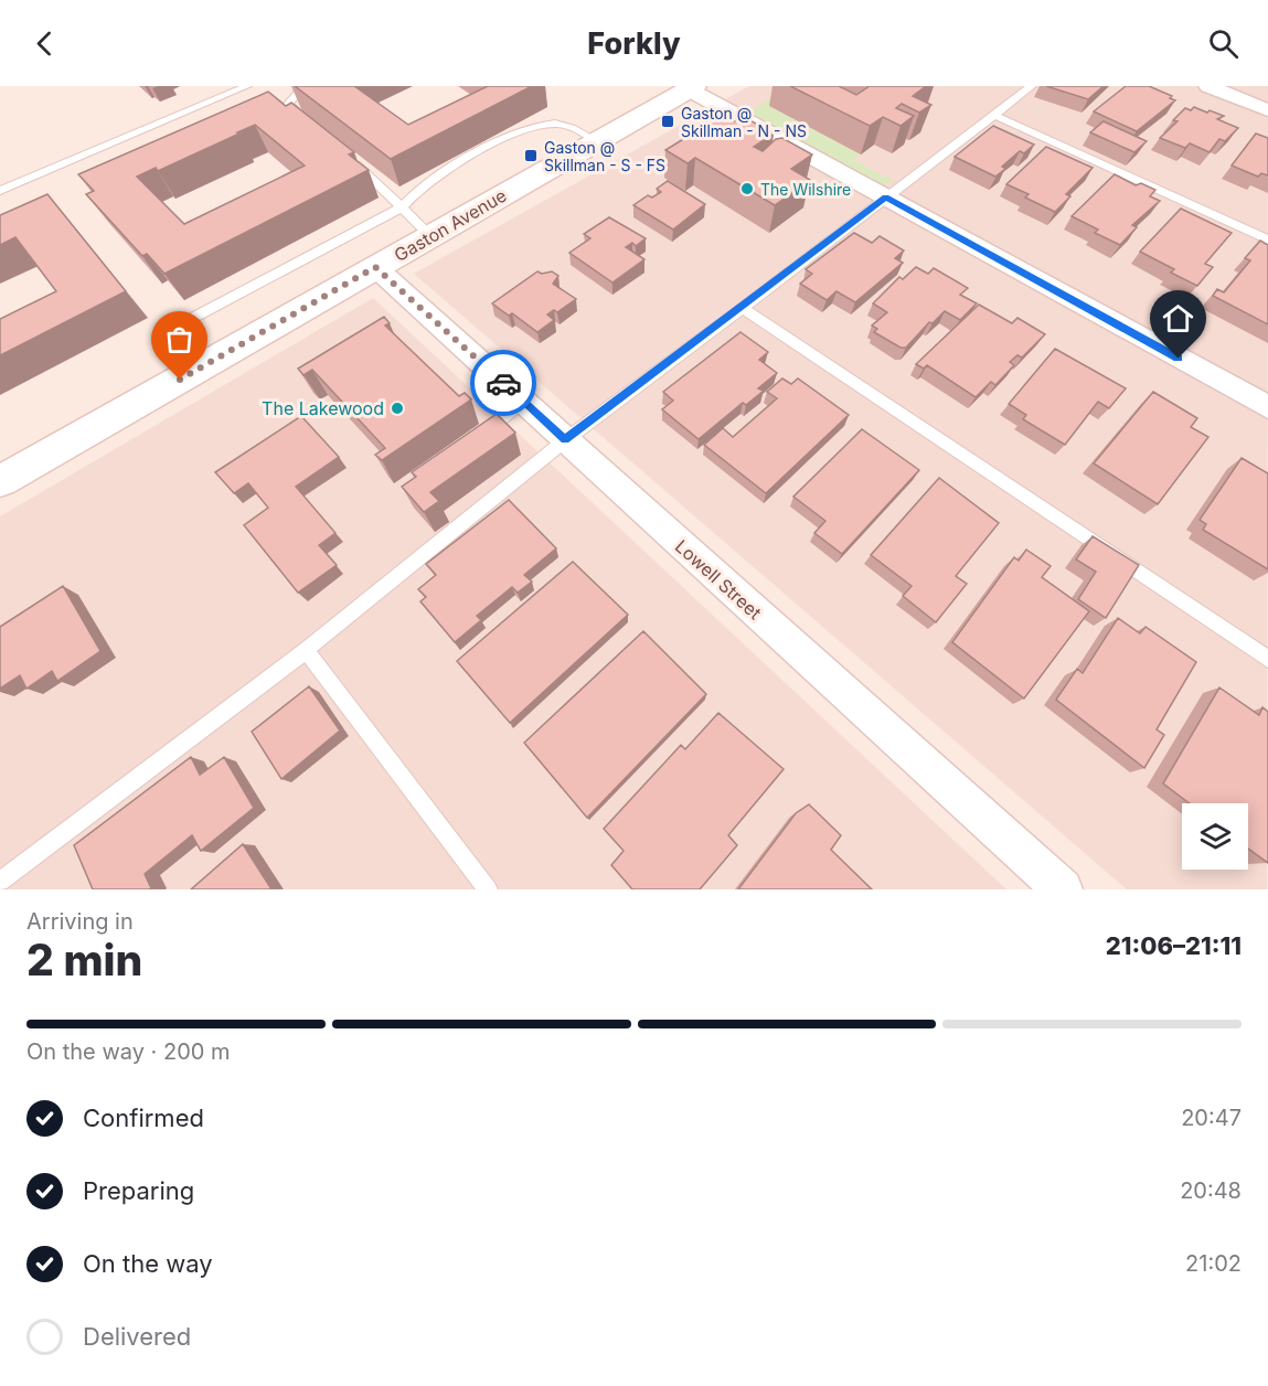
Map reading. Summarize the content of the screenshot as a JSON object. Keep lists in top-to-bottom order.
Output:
{
  "streets": {
    "main road": ["Gaston Avenue"],
    "street": ["Lowell Street"]
  },
  "crossings": [
    ["Gaston Avenue", "Lowell Street"]
  ],
  "places": {
    "transit": ["Gaston @ Skillman - N - NS", "Gaston @ Skillman - S - FS"],
    "other": ["The Wilshire", "The Lakewood"]
  },
  "page": {
    "header": "Forkly",
    "heading": ["2 min", "Arriving in", "21:06–21:11"],
    "bar": "On the way · 200 m",
    "list": [
      ["Confirmed", "20:47"],
      ["Preparing", "20:48"],
      ["On the way", "21:02"],
      "Delivered"
    ]
  }
}
